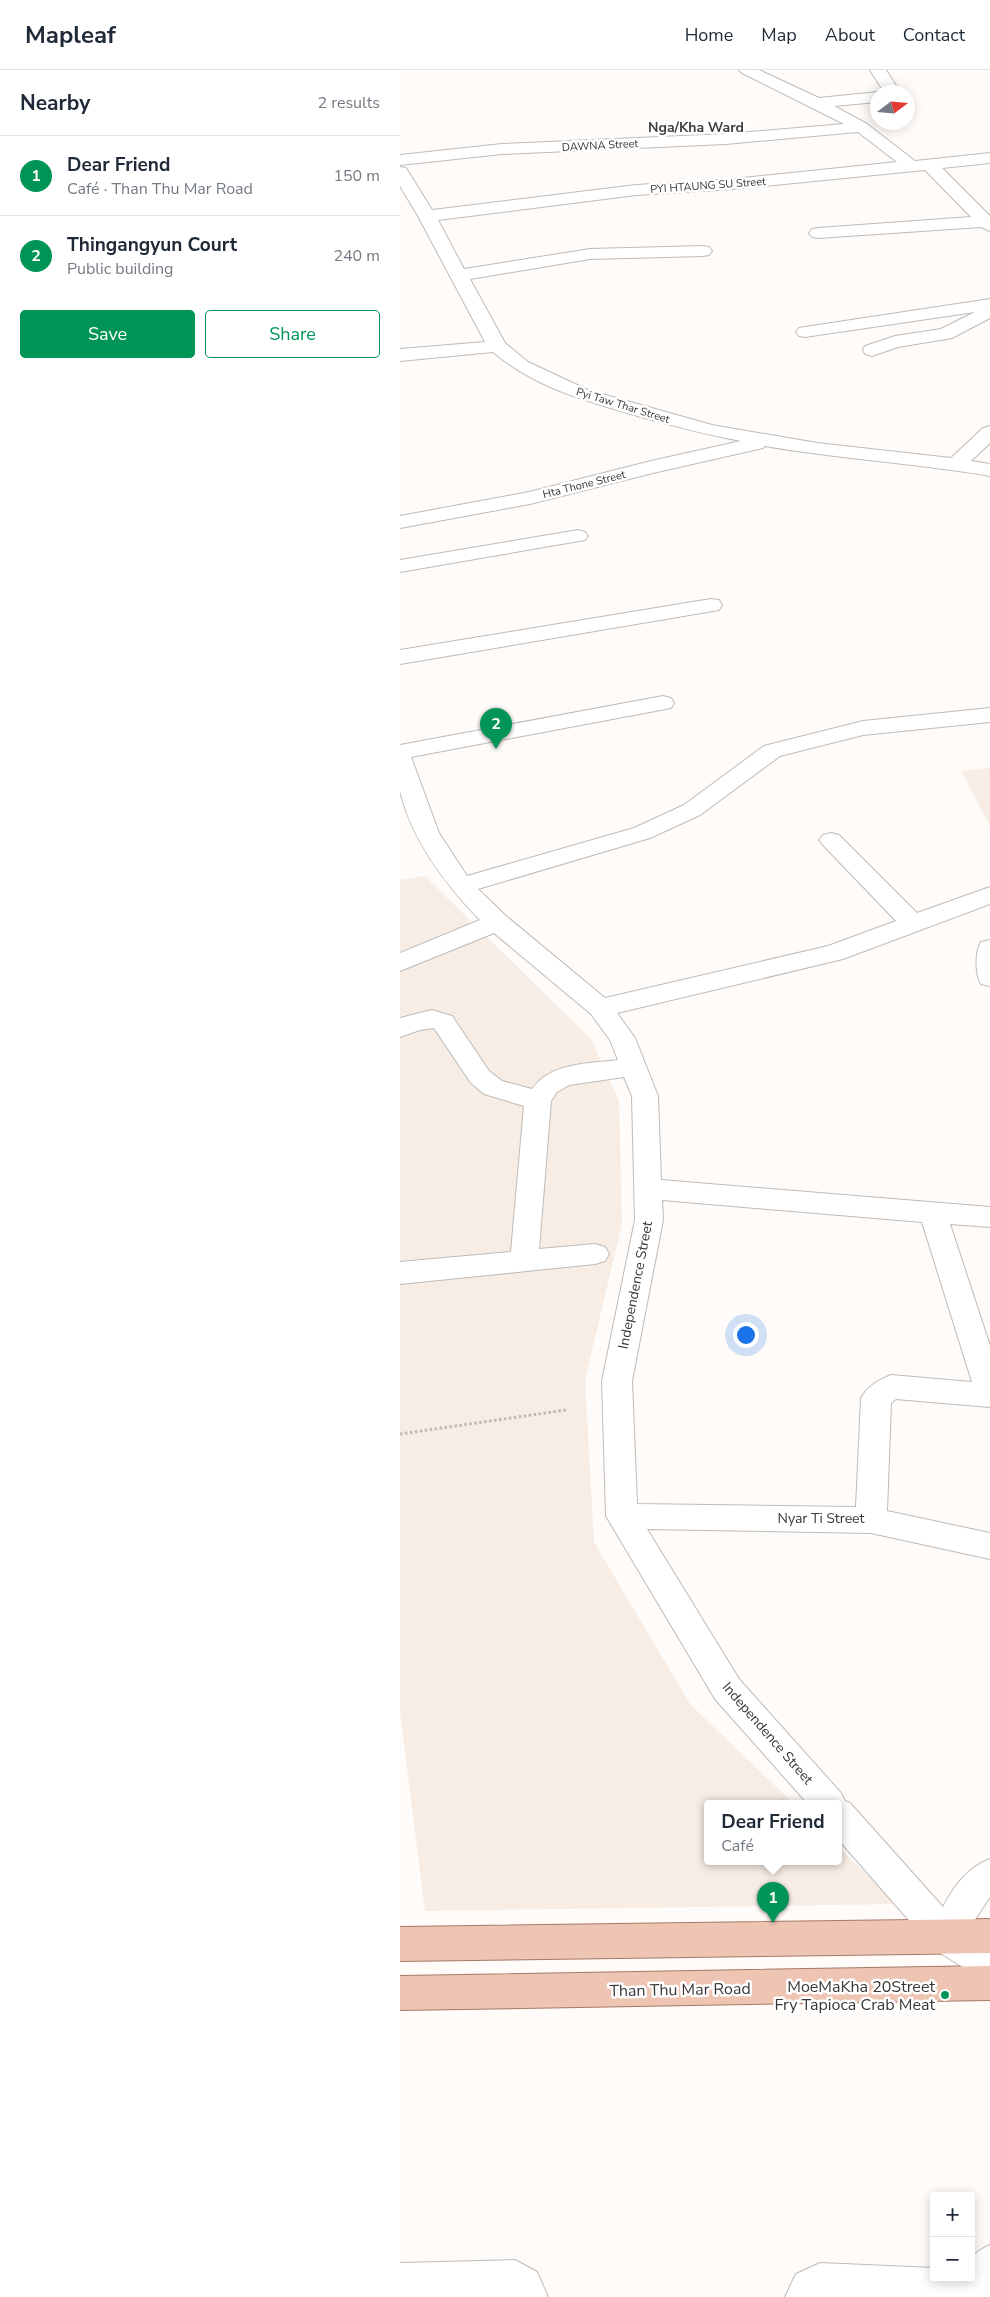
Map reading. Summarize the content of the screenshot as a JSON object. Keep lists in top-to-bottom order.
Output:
{
  "streets": {
    "main road": ["Than Thu Mar Road"],
    "street": [
      "DAWNA Street",
      "PYI HTAUNG SU Street",
      "Pyi Taw Thar Street",
      "Hta Thone Street",
      "Independence Street",
      "Nyar Ti Street"
    ]
  },
  "crossings": [
    ["PYI HTAUNG SU Street", "Pyi Taw Thar Street"],
    ["Pyi Taw Thar Street", "Hta Thone Street"],
    ["Independence Street", "Nyar Ti Street"]
  ],
  "districts": ["Nga/Kha Ward"],
  "places": ["MoeMaKha 20Street Fry Tapioca Crab Meat"],
  "north": "right",
  "page": {
    "header": "Mapleaf",
    "nav": [
      "Home",
      "Map",
      "About",
      "Contact"
    ],
    "heading": ["Nearby", "2 results"],
    "list": [
      {
        "mark": "1",
        "name": "Dear Friend",
        "note": "Café · Than Thu Mar Road",
        "value": "150 m"
      },
      {
        "mark": "2",
        "name": "Thingangyun Court",
        "note": "Public building",
        "value": "240 m"
      }
    ],
    "buttons": ["Save", "Share"],
    "pins": ["2", "1"],
    "popup": ["Dear Friend", "Café"],
    "map_buttons": ["+", "−"]
  }
}
